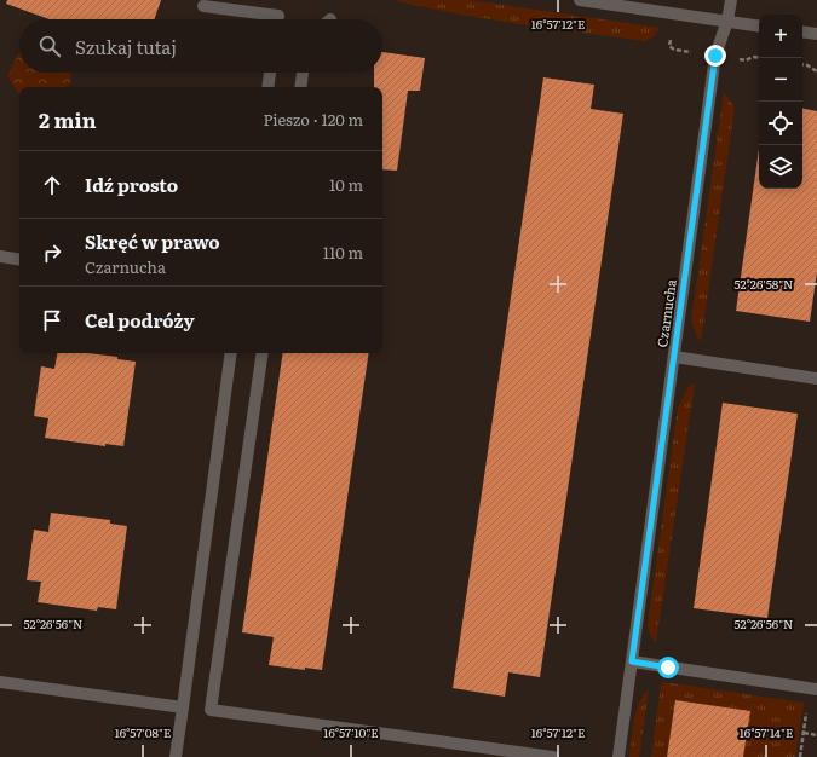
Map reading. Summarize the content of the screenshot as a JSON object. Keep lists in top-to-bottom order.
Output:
{
  "streets": {
    "street": ["Czarnucha"]
  },
  "page": {
    "map_buttons": ["+", "−"],
    "search": "Szukaj tutaj",
    "heading": ["2 min", "Pieszo · 120 m"],
    "list": [
      ["Idź prosto", "10 m"],
      ["Skręć w prawo", "Czarnucha", "110 m"],
      "Cel podróży"
    ]
  },
  "coordinates": [
    "16°57'12\"E",
    "52°26'58\"N",
    "52°26'56\"N",
    "16°57'08\"E",
    "16°57'10\"E",
    "16°57'14\"E"
  ]
}
